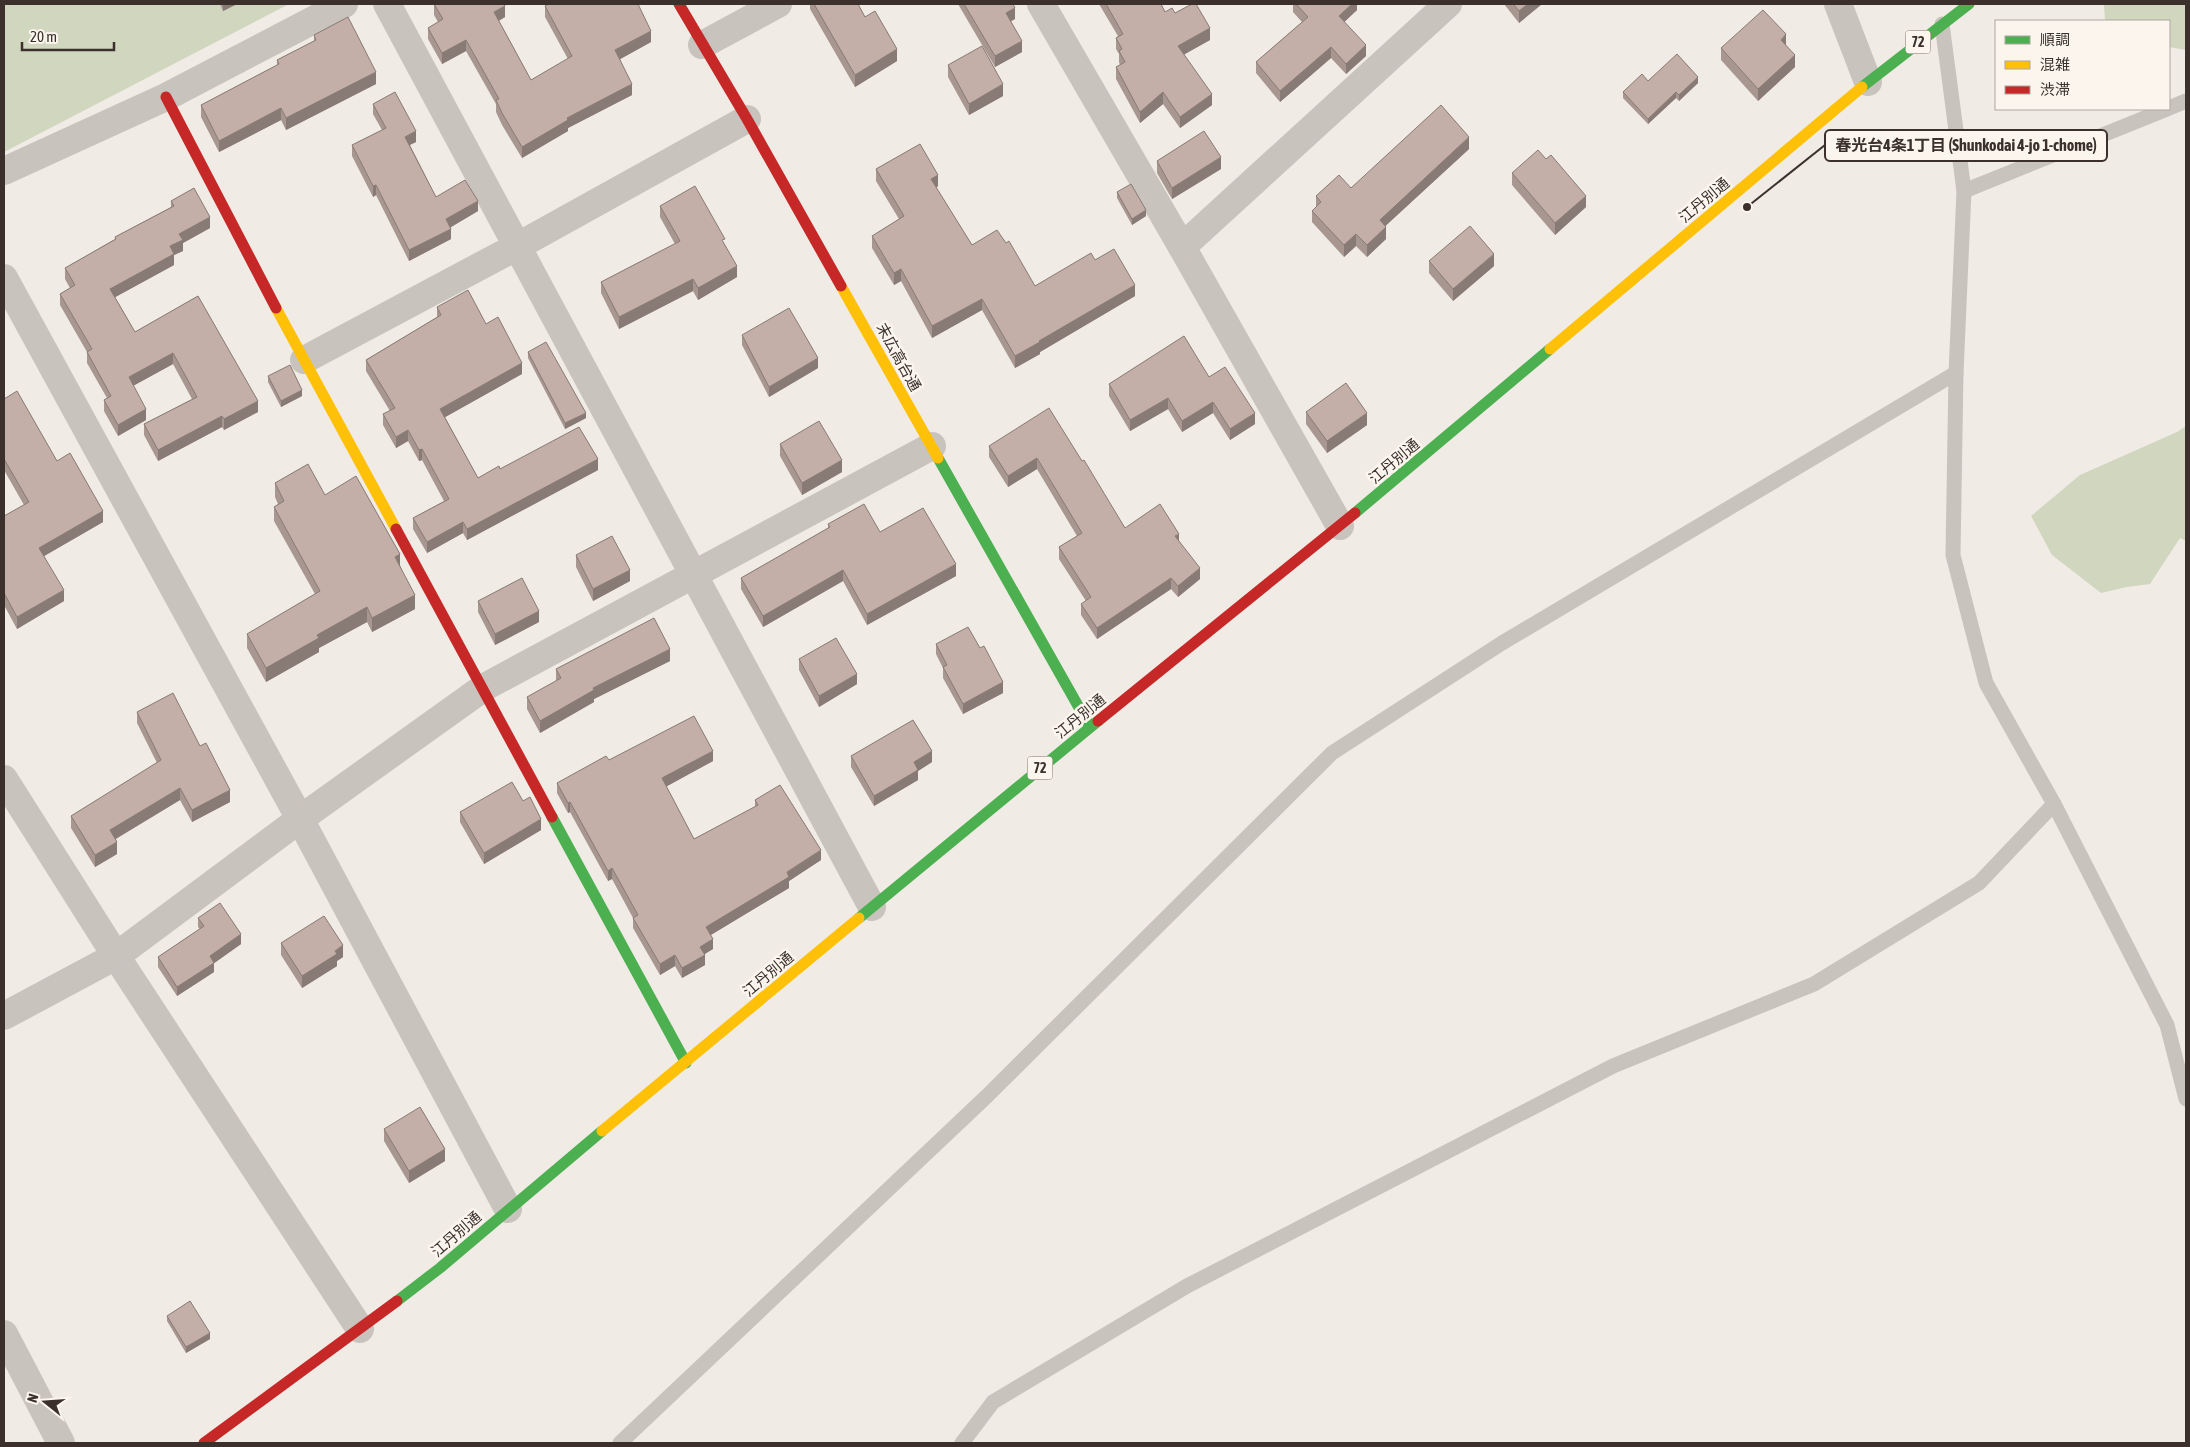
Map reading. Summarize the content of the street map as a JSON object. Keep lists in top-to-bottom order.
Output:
{
  "streets": {
    "main road": ["72", "江丹別通", "末広高台通"]
  },
  "crossings": [
    ["江丹別通", "末広高台通"]
  ],
  "places": ["春光台4条1丁目 (Shunkodai 4-jo 1-chome)"],
  "legend": ["順調", "混雑", "渋滞"],
  "scale_bar": "20 m",
  "north": "left"
}
